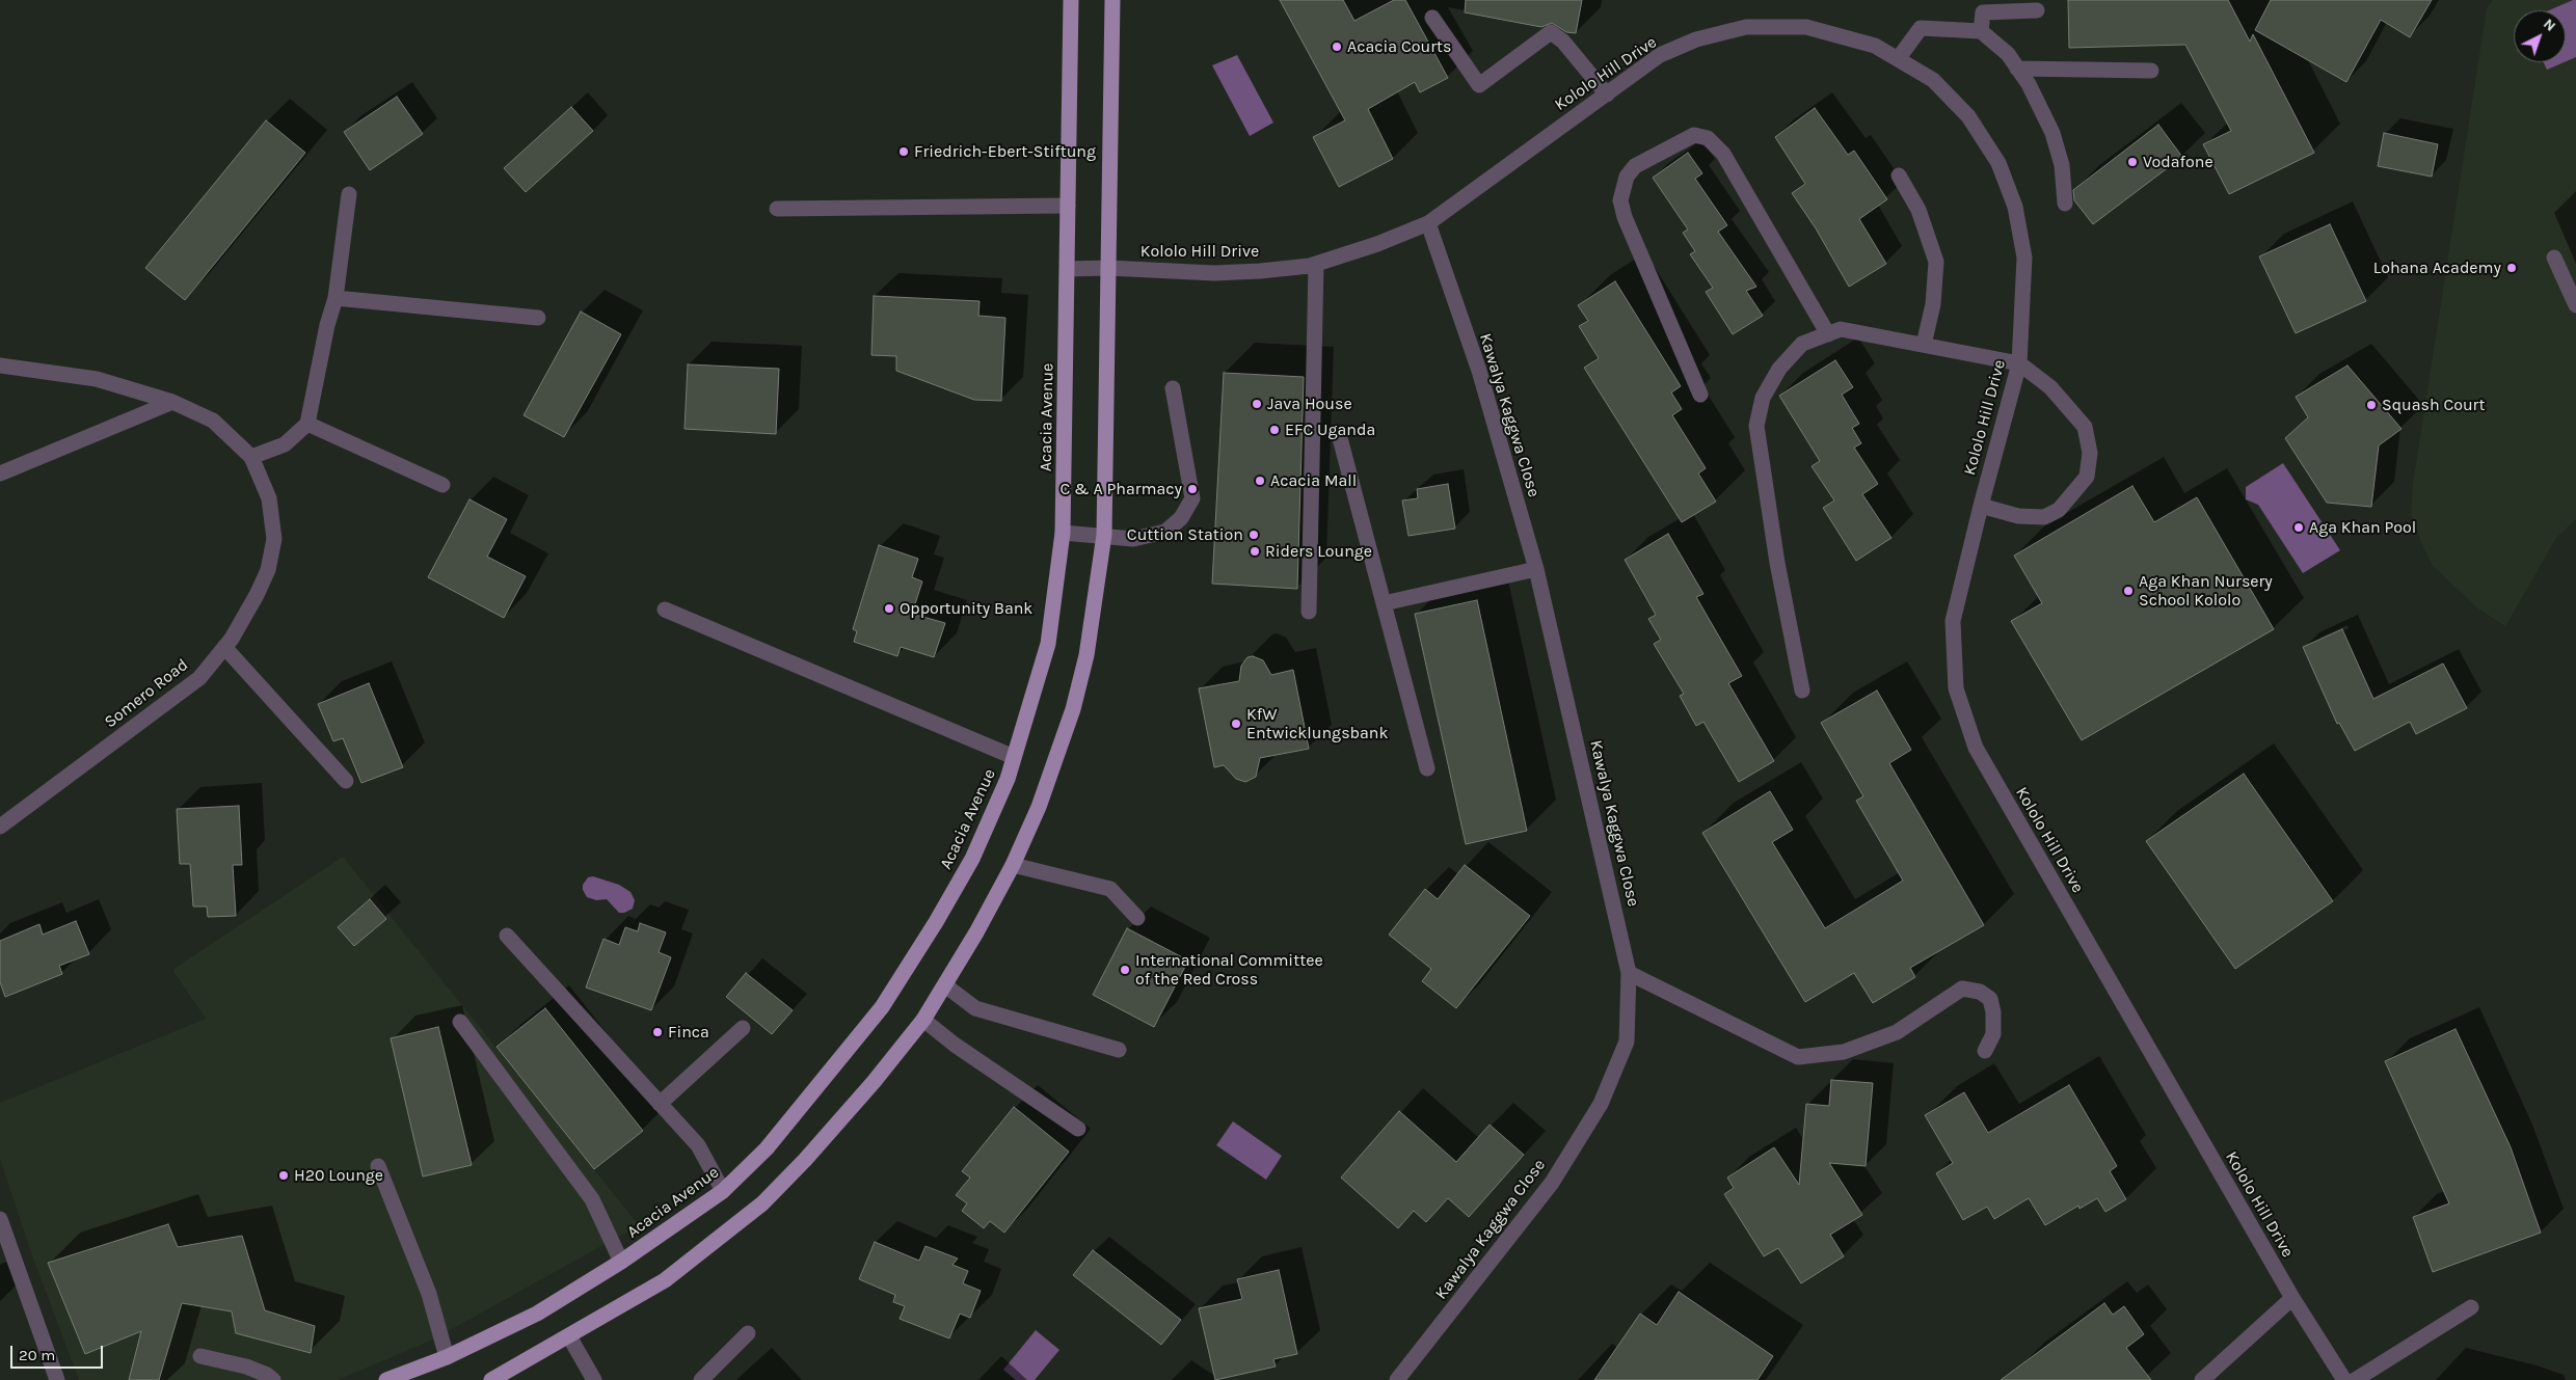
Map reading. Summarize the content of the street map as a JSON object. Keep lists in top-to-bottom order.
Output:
{
  "streets": {
    "main road": ["Acacia Avenue"],
    "street": ["Kololo Hill Drive", "Kawalya Kaggwa Close", "Somero Road"]
  },
  "crossings": [
    ["Kololo Hill Drive", "Kawalya Kaggwa Close"],
    ["Kololo Hill Drive", "Acacia Avenue"]
  ],
  "places": [
    "Acacia Courts",
    "Friedrich-Ebert-Stiftung",
    "Vodafone",
    "Lohana Academy",
    "Java House",
    "Squash Court",
    "EFC Uganda",
    "Acacia Mall",
    "C & A Pharmacy",
    "Aga Khan Pool",
    "Cuttion Station",
    "Riders Lounge",
    "Aga Khan Nursery School Kololo",
    "Opportunity Bank",
    "KfW Entwicklungsbank",
    "International Committee of the Red Cross",
    "Finca",
    "H20 Lounge"
  ],
  "scale_bar": "20 m",
  "north": "top right"
}
